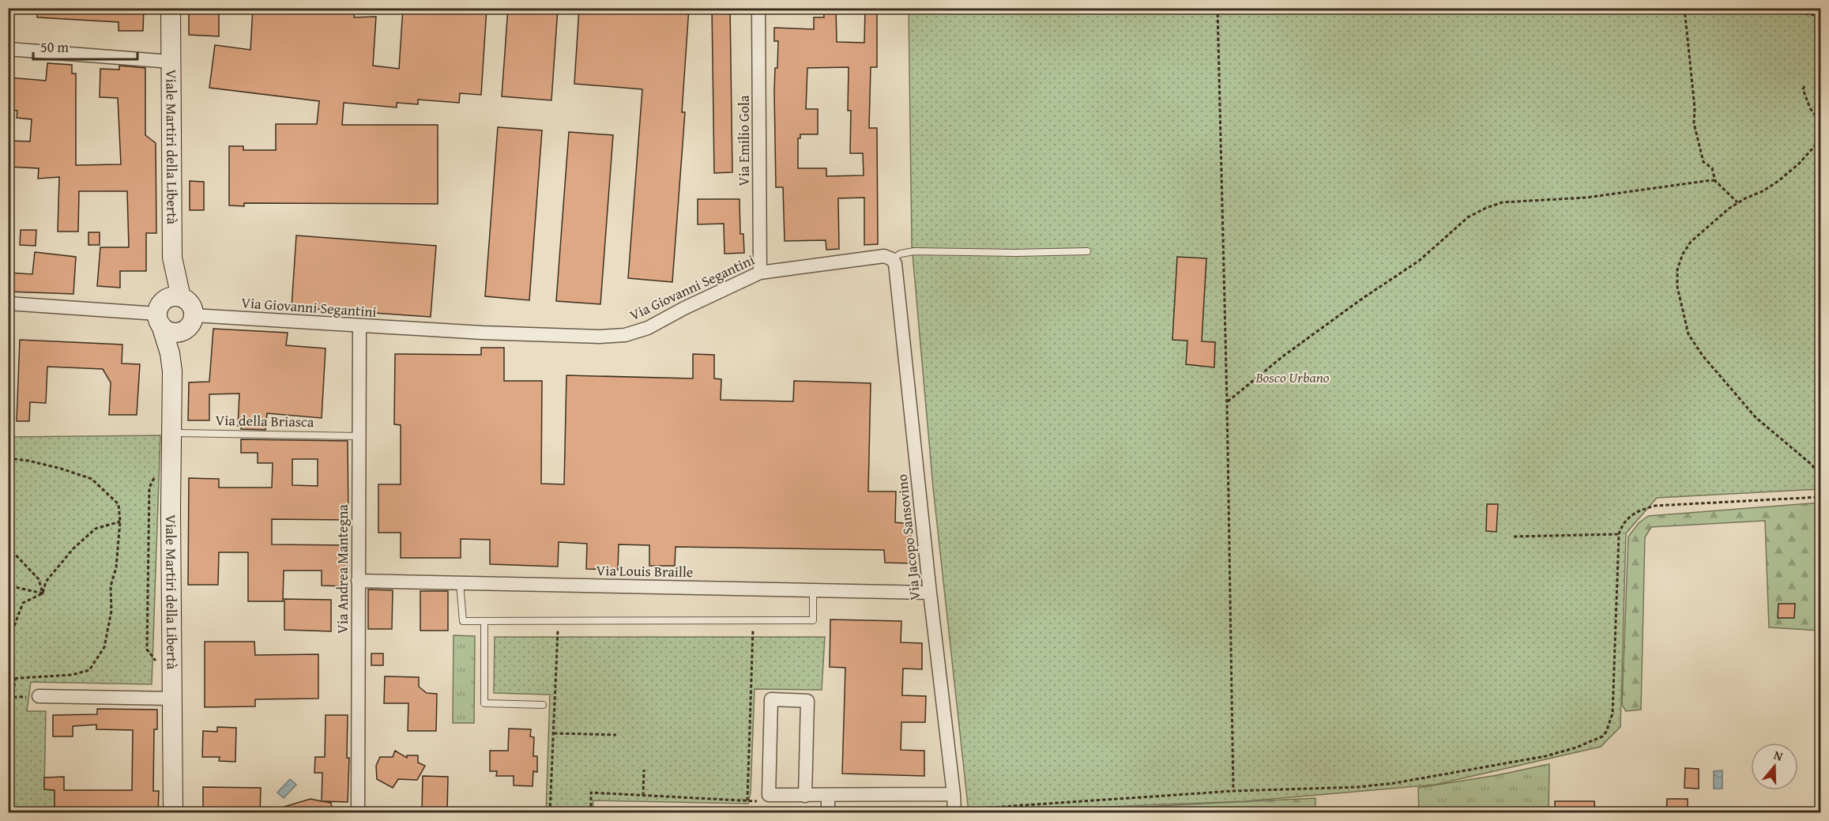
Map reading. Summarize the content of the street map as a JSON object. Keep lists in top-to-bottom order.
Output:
{
  "streets": {
    "street": [
      "Via Emilio Gola",
      "Viale Martiri della Libertà",
      "Via Giovanni Segantini",
      "Via Jacopo Sansovino",
      "Via Andrea Mantegna",
      "Via Louis Braille"
    ],
    "lane": ["Via della Briasca"]
  },
  "crossings": [
    ["Via Emilio Gola", "Via Giovanni Segantini"],
    ["Viale Martiri della Libertà", "Via Giovanni Segantini"],
    ["Viale Martiri della Libertà", "Via della Briasca"],
    ["Via Giovanni Segantini", "Via Jacopo Sansovino"],
    ["Via Giovanni Segantini", "Via Andrea Mantegna"],
    ["Via della Briasca", "Via Andrea Mantegna"],
    ["Via Jacopo Sansovino", "Via Louis Braille"],
    ["Via Andrea Mantegna", "Via Louis Braille"]
  ],
  "parks": ["Bosco Urbano"],
  "scale_bar": "50 m",
  "north": "top"
}
